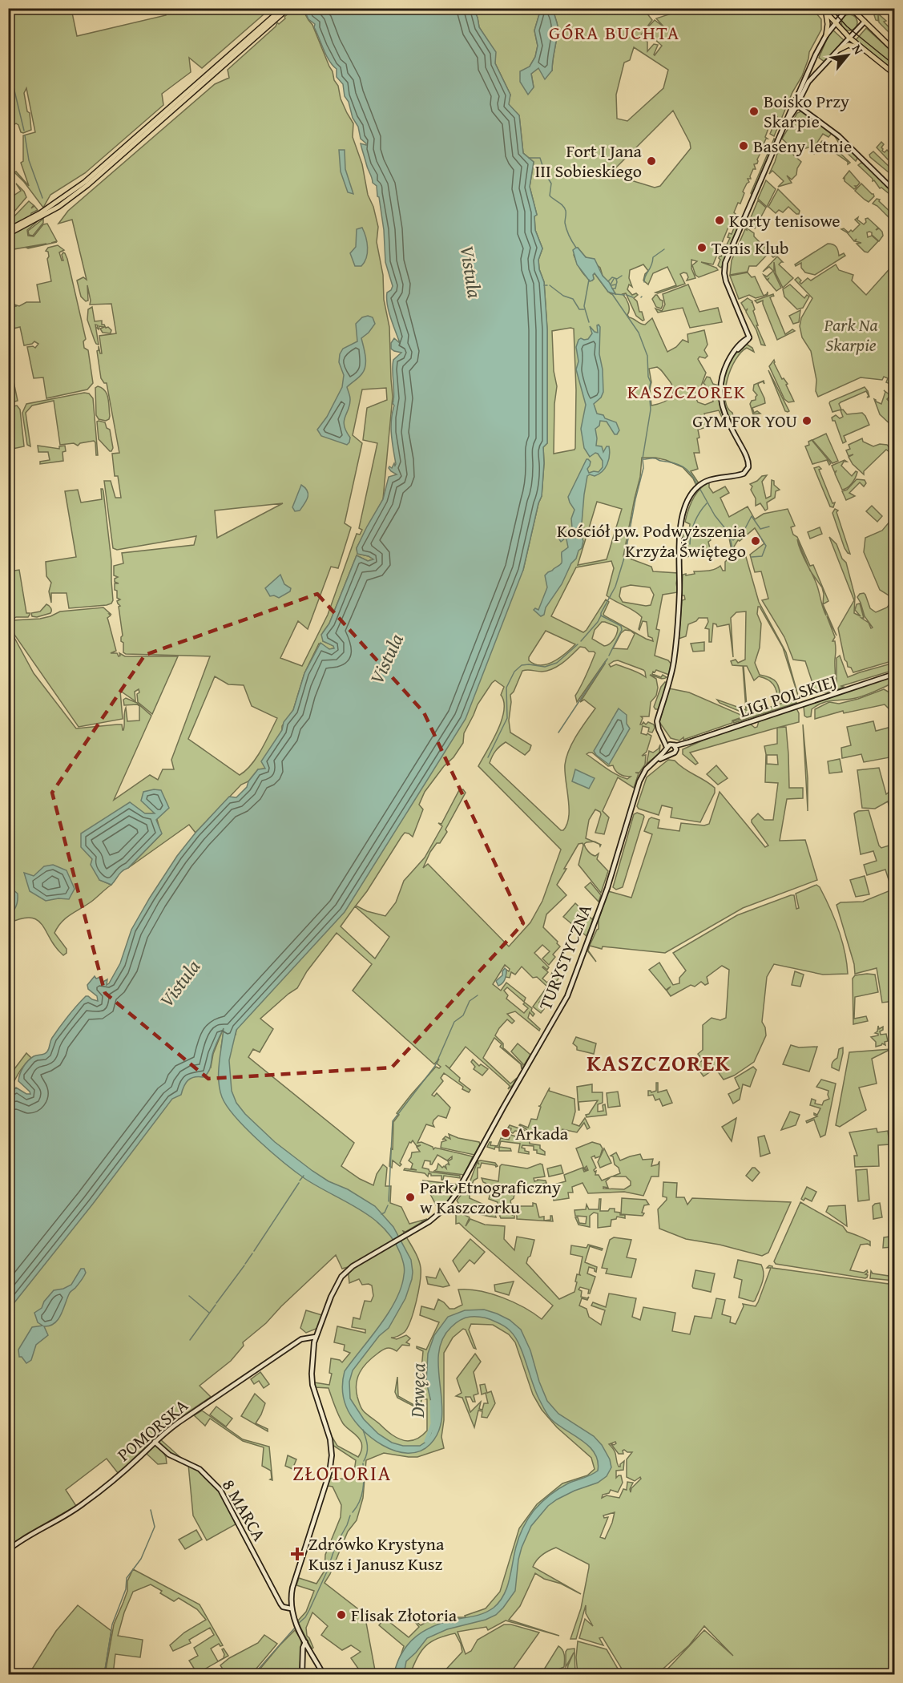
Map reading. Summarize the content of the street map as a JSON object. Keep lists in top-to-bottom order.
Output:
{
  "streets": {
    "main road": [
      "LIGI POLSKIEJ",
      "TURYSTYCZNA",
      "POMORSKA",
      "8 MARCA"
    ]
  },
  "crossings": [
    ["LIGI POLSKIEJ", "TURYSTYCZNA"],
    ["TURYSTYCZNA", "POMORSKA"],
    ["TURYSTYCZNA", "8 MARCA"],
    ["POMORSKA", "8 MARCA"]
  ],
  "districts": [
    "GÓRA BUCHTA",
    "KASZCZOREK",
    "KASZCZOREK",
    "ZŁOTORIA"
  ],
  "water": ["Vistula", "Drwęca"],
  "parks": ["Park Na Skarpie"],
  "places": {
    "other": [
      "Boisko Przy Skarpie",
      "Baseny letnie",
      "Fort I Jana III Sobieskiego",
      "Korty tenisowe",
      "Tenis Klub",
      "GYM FOR YOU",
      "Kościół pw. Podwyższenia Krzyża Świętego",
      "Arkada",
      "Park Etnograficzny w Kaszczorku",
      "Flisak Złotoria"
    ],
    "health": ["Zdrówko Krystyna Kusz i Janusz Kusz"]
  },
  "north": "top right"
}
